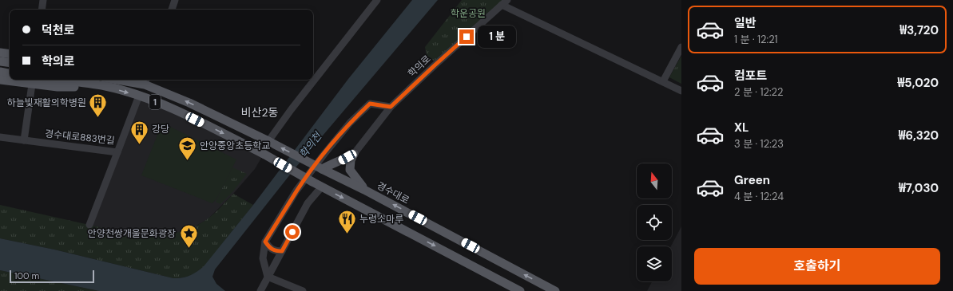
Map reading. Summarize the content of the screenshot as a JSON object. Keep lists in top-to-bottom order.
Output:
{
  "streets": {
    "main road": ["1", "경수대로"],
    "street": ["학의로", "경수대로883번길"]
  },
  "crossings": [
    ["1", "경수대로883번길"],
    ["1", "경수대로"]
  ],
  "districts": ["비산2동"],
  "water": ["학의천"],
  "parks": ["학운공원"],
  "places": {
    "building": ["하늘빛재활의학병원", "강당"],
    "school or university": ["안양중앙초등학교"],
    "restaurant": ["누렁소마루"],
    "place": ["안양천쌍개울문화광장"]
  },
  "scale_bar": "100 m",
  "north": "top",
  "page": {
    "list": [
      {
        "name": "일반",
        "note": "1 분 · 12:21",
        "value": "₩3,720"
      },
      {
        "name": "컴포트",
        "note": "2 분 · 12:22",
        "value": "₩5,020"
      },
      {
        "name": "XL",
        "note": "3 분 · 12:23",
        "value": "₩6,320"
      },
      {
        "name": "Green",
        "note": "4 분 · 12:24",
        "value": "₩7,030"
      }
    ],
    "banner": ["덕천로", "학의로"],
    "bubble": "1 분",
    "buttons": "호출하기",
    "scale": "100 m"
  }
}
